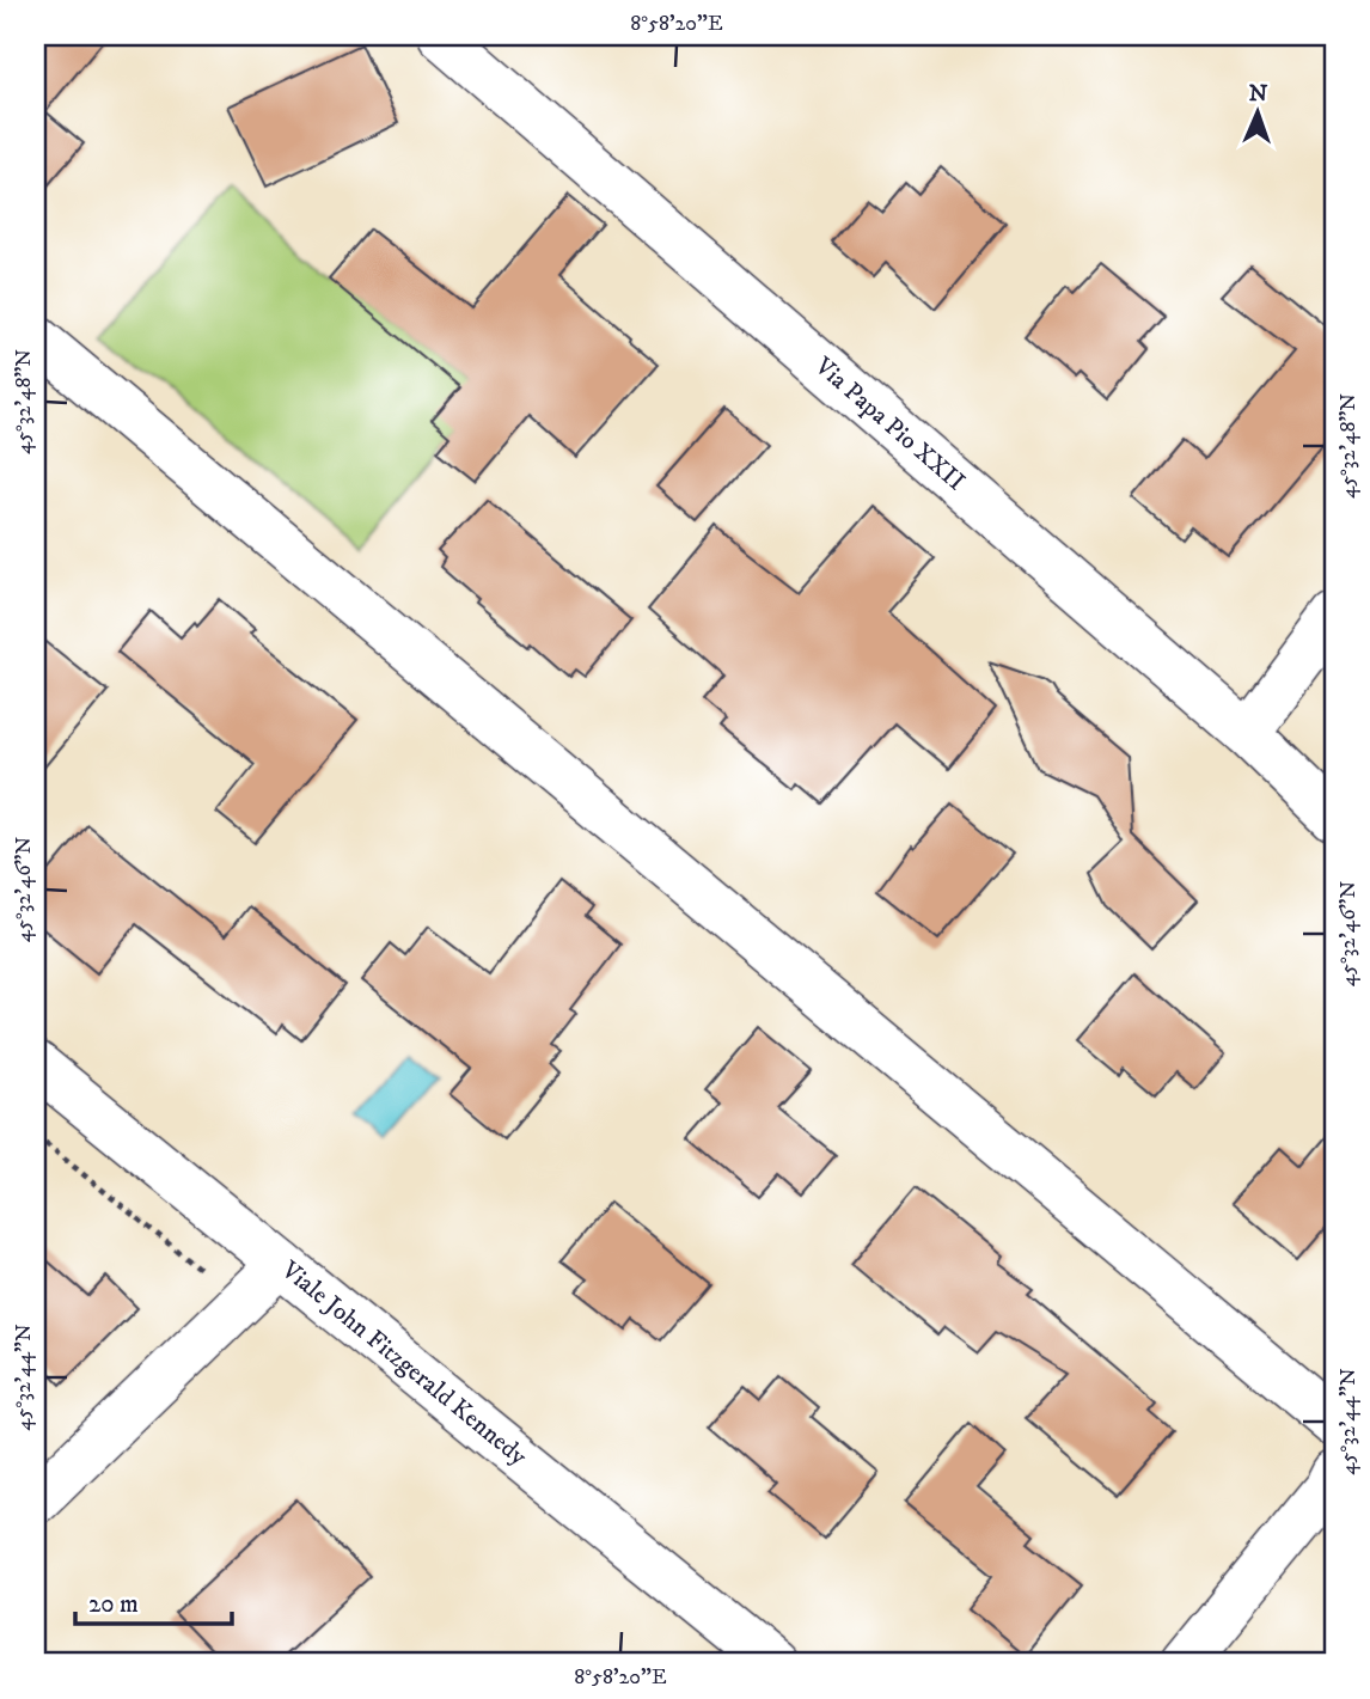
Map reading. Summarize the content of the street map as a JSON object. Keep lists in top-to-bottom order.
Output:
{
  "streets": {
    "street": ["Via Papa Pio XXII", "Viale John Fitzgerald Kennedy"]
  },
  "scale_bar": "20 m",
  "north": "top",
  "coordinates": [
    "8°58'20\"E",
    "45°32'48\"N",
    "45°32'46\"N",
    "45°32'44\"N"
  ]
}
